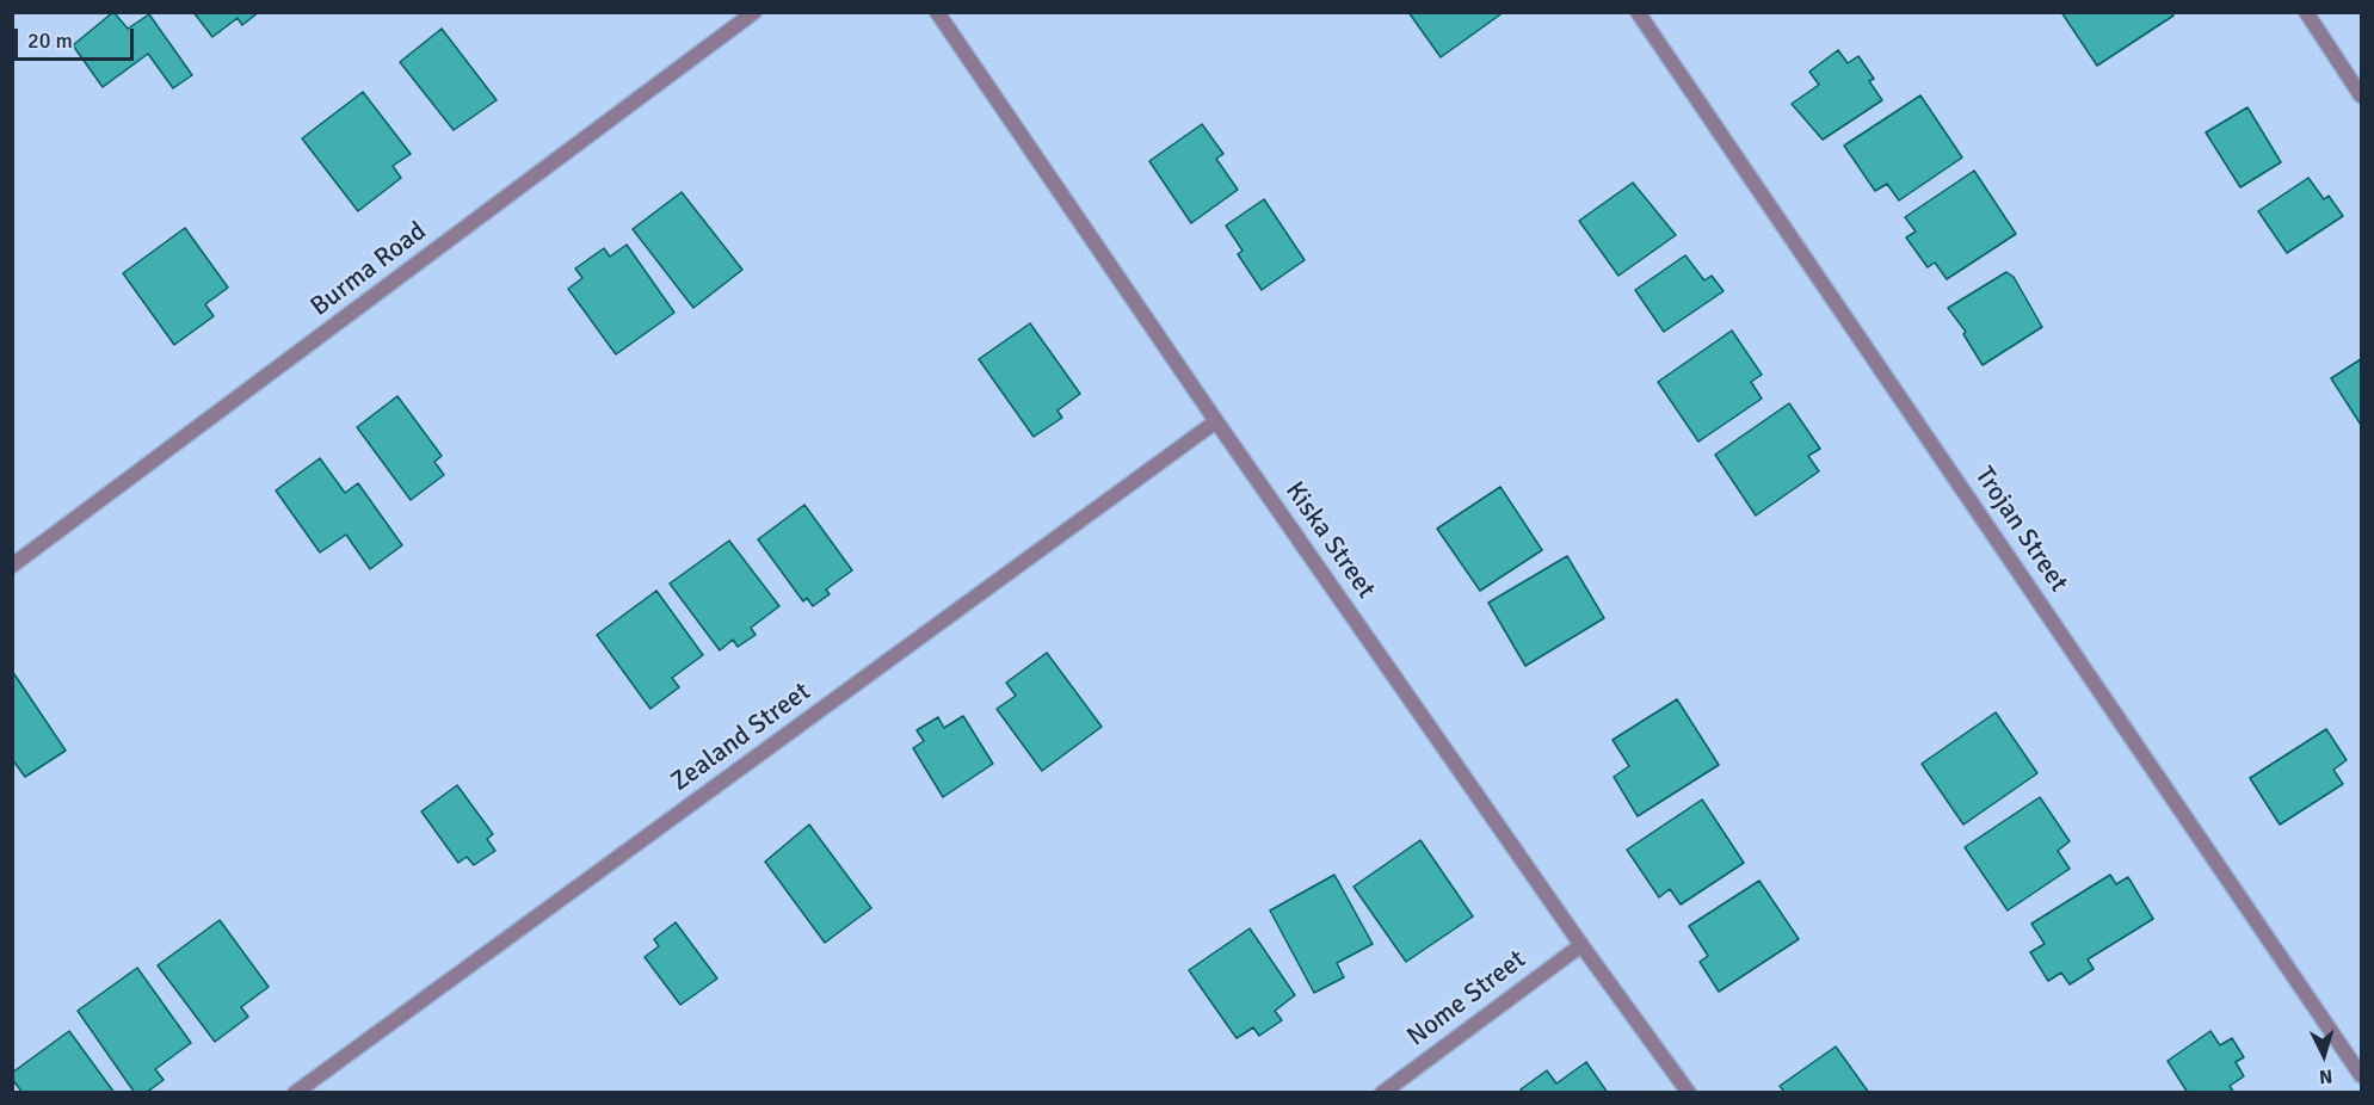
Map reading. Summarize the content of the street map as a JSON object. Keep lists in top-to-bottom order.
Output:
{
  "streets": {
    "street": [
      "Burma Road",
      "Trojan Street",
      "Kiska Street",
      "Zealand Street",
      "Nome Street"
    ]
  },
  "crossings": [
    ["Kiska Street", "Zealand Street"],
    ["Kiska Street", "Nome Street"]
  ],
  "scale_bar": "20 m",
  "north": "bottom"
}
